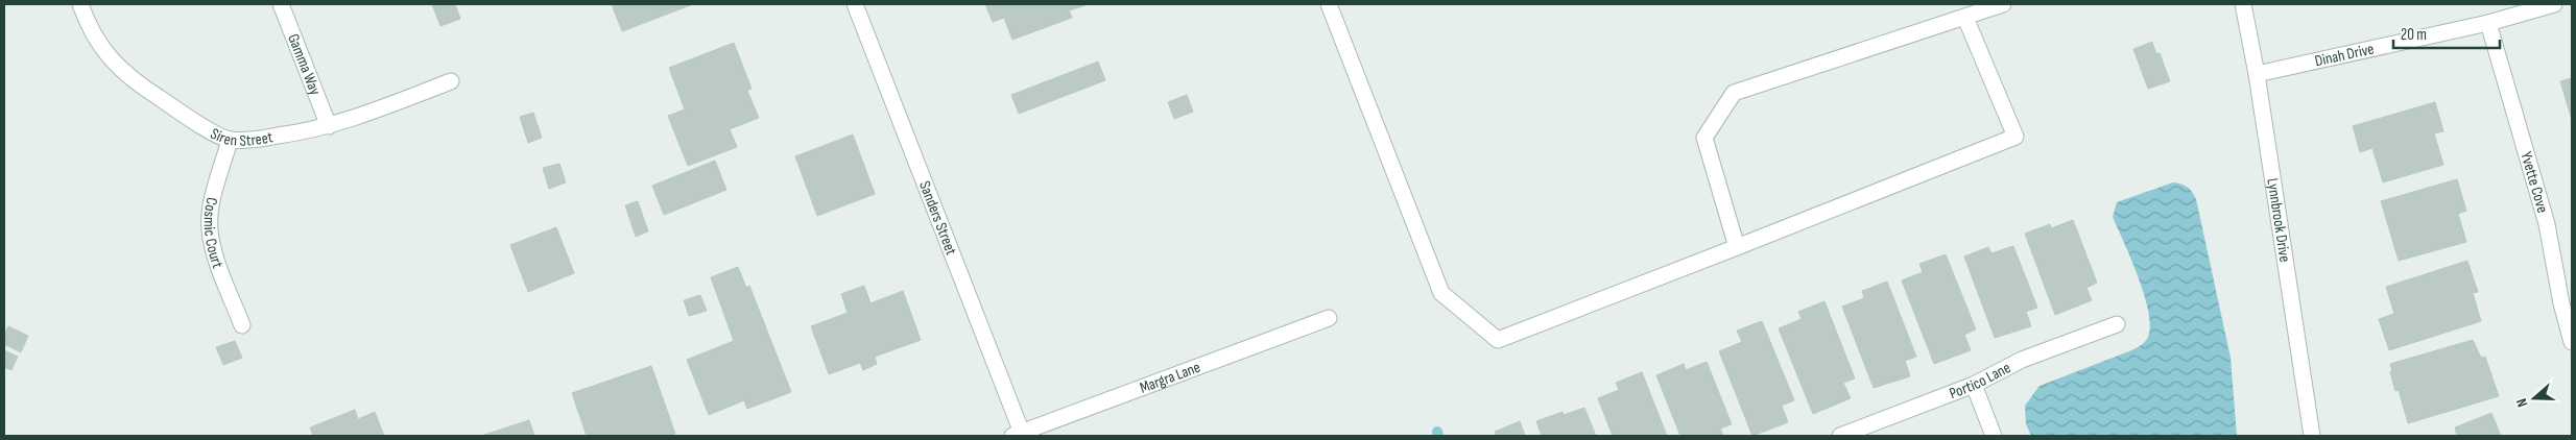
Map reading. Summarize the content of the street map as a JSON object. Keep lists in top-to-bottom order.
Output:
{
  "streets": {
    "street": [
      "Dinah Drive",
      "Gamma Way",
      "Siren Street",
      "Yvette Cove",
      "Sanders Street",
      "Lynnbrook Drive",
      "Cosmic Court",
      "Margra Lane",
      "Portico Lane"
    ]
  },
  "crossings": [
    ["Dinah Drive", "Yvette Cove"],
    ["Dinah Drive", "Lynnbrook Drive"],
    ["Gamma Way", "Siren Street"],
    ["Siren Street", "Cosmic Court"],
    ["Sanders Street", "Margra Lane"]
  ],
  "scale_bar": "20 m",
  "north": "left"
}
